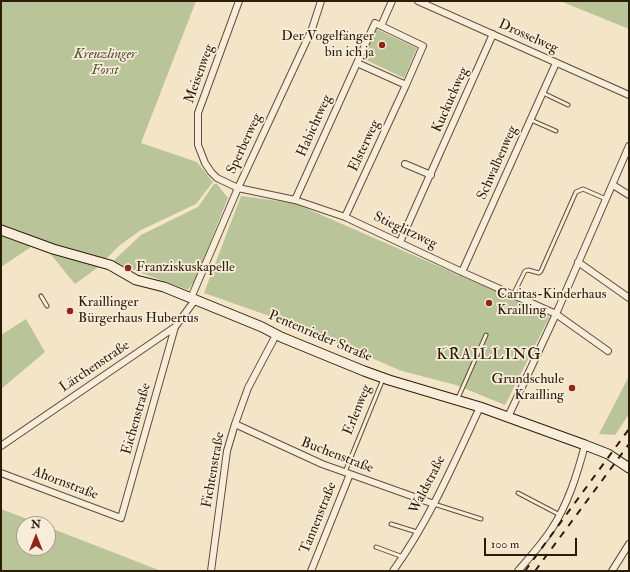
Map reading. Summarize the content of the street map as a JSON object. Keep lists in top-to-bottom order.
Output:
{
  "streets": {
    "street": [
      "Drosselweg",
      "Meisenweg",
      "Kuckuckweg",
      "Habichtweg",
      "Sperberweg",
      "Elsterweg",
      "Schwalbenweg",
      "Stieglitzweg",
      "Pentenrieder Straße",
      "Lärchenstraße",
      "Eichenstraße",
      "Buchenstraße",
      "Fichtenstraße",
      "Ahornstraße",
      "Waldstraße",
      "Tannenstraße"
    ],
    "lane": ["Erlenweg"]
  },
  "crossings": [
    ["Drosselweg", "Kuckuckweg"],
    ["Drosselweg", "Schwalbenweg"],
    ["Meisenweg", "Sperberweg"],
    ["Meisenweg", "Stieglitzweg"],
    ["Kuckuckweg", "Stieglitzweg"],
    ["Habichtweg", "Elsterweg"],
    ["Habichtweg", "Stieglitzweg"],
    ["Sperberweg", "Stieglitzweg"],
    ["Sperberweg", "Pentenrieder Straße"],
    ["Sperberweg", "Lärchenstraße"],
    ["Elsterweg", "Stieglitzweg"],
    ["Schwalbenweg", "Stieglitzweg"],
    ["Pentenrieder Straße", "Lärchenstraße"],
    ["Pentenrieder Straße", "Erlenweg"],
    ["Pentenrieder Straße", "Fichtenstraße"],
    ["Pentenrieder Straße", "Waldstraße"],
    ["Lärchenstraße", "Eichenstraße"],
    ["Erlenweg", "Buchenstraße"],
    ["Erlenweg", "Tannenstraße"],
    ["Eichenstraße", "Ahornstraße"],
    ["Buchenstraße", "Fichtenstraße"],
    ["Buchenstraße", "Waldstraße"],
    ["Buchenstraße", "Tannenstraße"]
  ],
  "districts": ["KRAILLING"],
  "parks": ["Kreuzlinger Forst"],
  "places": [
    "Der Vogelfänger bin ich ja",
    "Franziskuskapelle",
    "Caritas-Kinderhaus Krailling",
    "Kraillinger Bürgerhaus Hubertus",
    "Grundschule Krailling"
  ],
  "scale_bar": "100 m",
  "north": "top"
}
